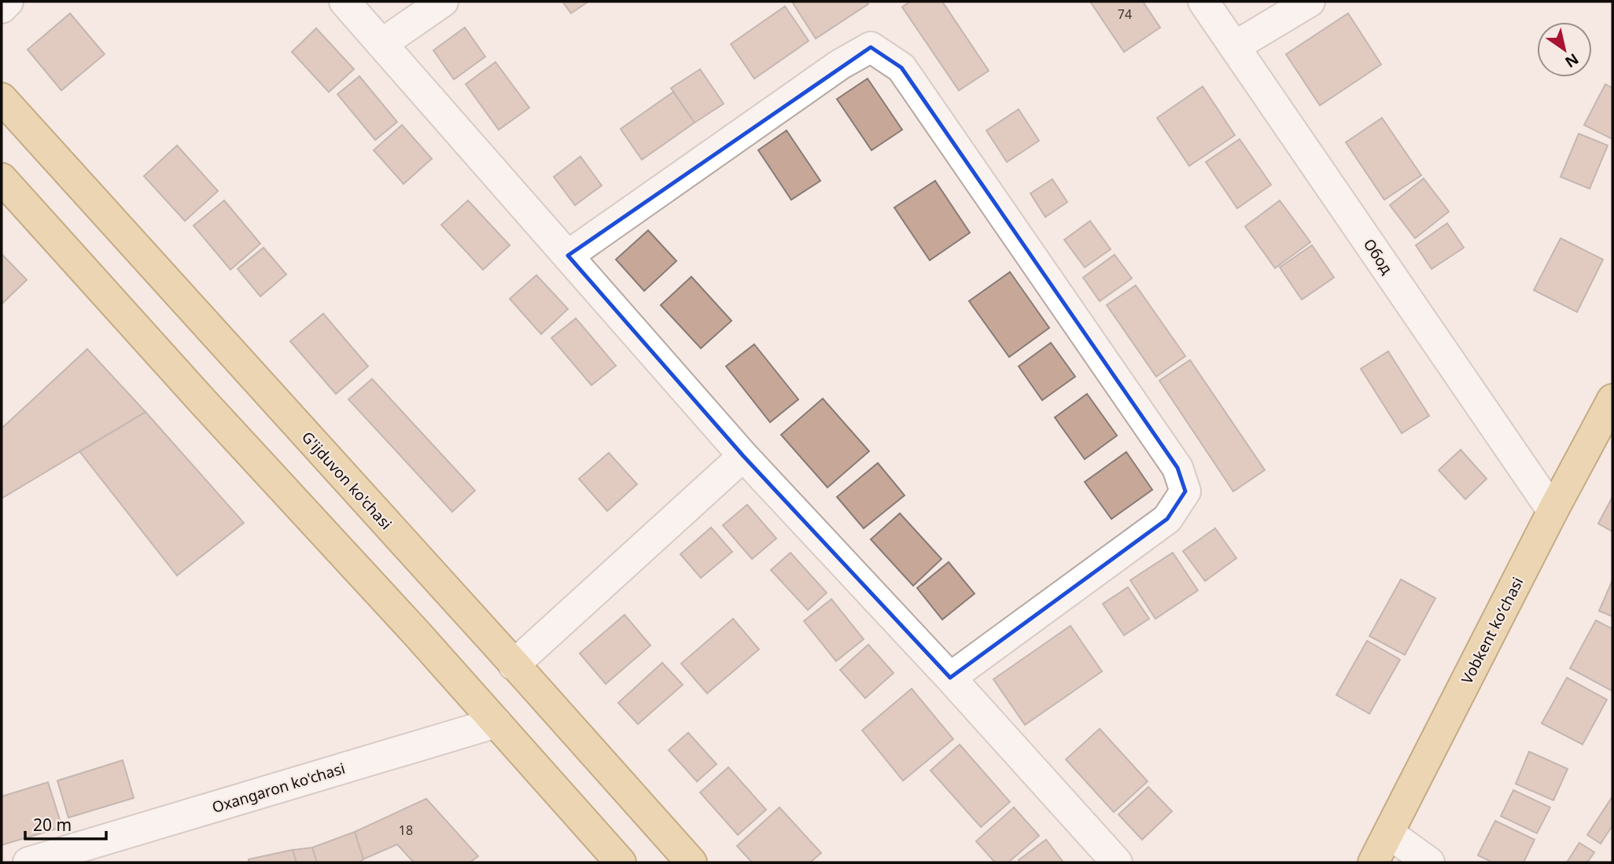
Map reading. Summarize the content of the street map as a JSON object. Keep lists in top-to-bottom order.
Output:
{
  "streets": {
    "main road": ["G'ijduvon ko'chasi", "Vobkent koʻchasi"],
    "street": ["Обод", "Oxangaron ko'chasi"]
  },
  "crossings": [
    ["Обод", "Vobkent koʻchasi"]
  ],
  "house_numbers": ["74", "18"],
  "scale_bar": "20 m",
  "north": "bottom right"
}
